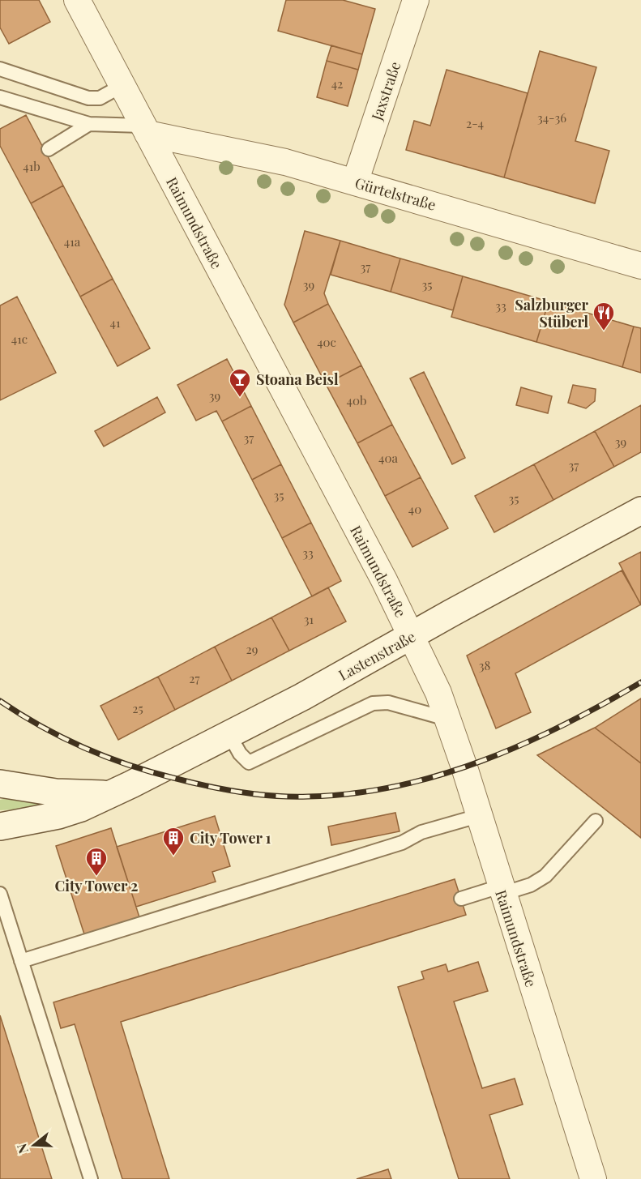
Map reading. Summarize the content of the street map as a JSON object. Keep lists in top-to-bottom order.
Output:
{
  "streets": {
    "main road": ["Lastenstraße"],
    "street": ["Jaxstraße", "Gürtelstraße", "Raimundstraße"]
  },
  "crossings": [
    ["Jaxstraße", "Gürtelstraße"],
    ["Gürtelstraße", "Raimundstraße"],
    ["Raimundstraße", "Lastenstraße"]
  ],
  "places": {
    "restaurant": ["Salzburger Stüberl"],
    "bar": ["Stoana Beisl"],
    "building": ["City Tower 1", "City Tower 2"]
  },
  "house_numbers": [
    "42",
    "34-36",
    "2-4",
    "41b",
    "41a",
    "37",
    "39",
    "35",
    "33",
    "41",
    "41c",
    "40c",
    "39",
    "40b",
    "37",
    "39",
    "40a",
    "37",
    "35",
    "35",
    "40",
    "33",
    "31",
    "29",
    "38",
    "27",
    "25"
  ],
  "north": "left"
}
